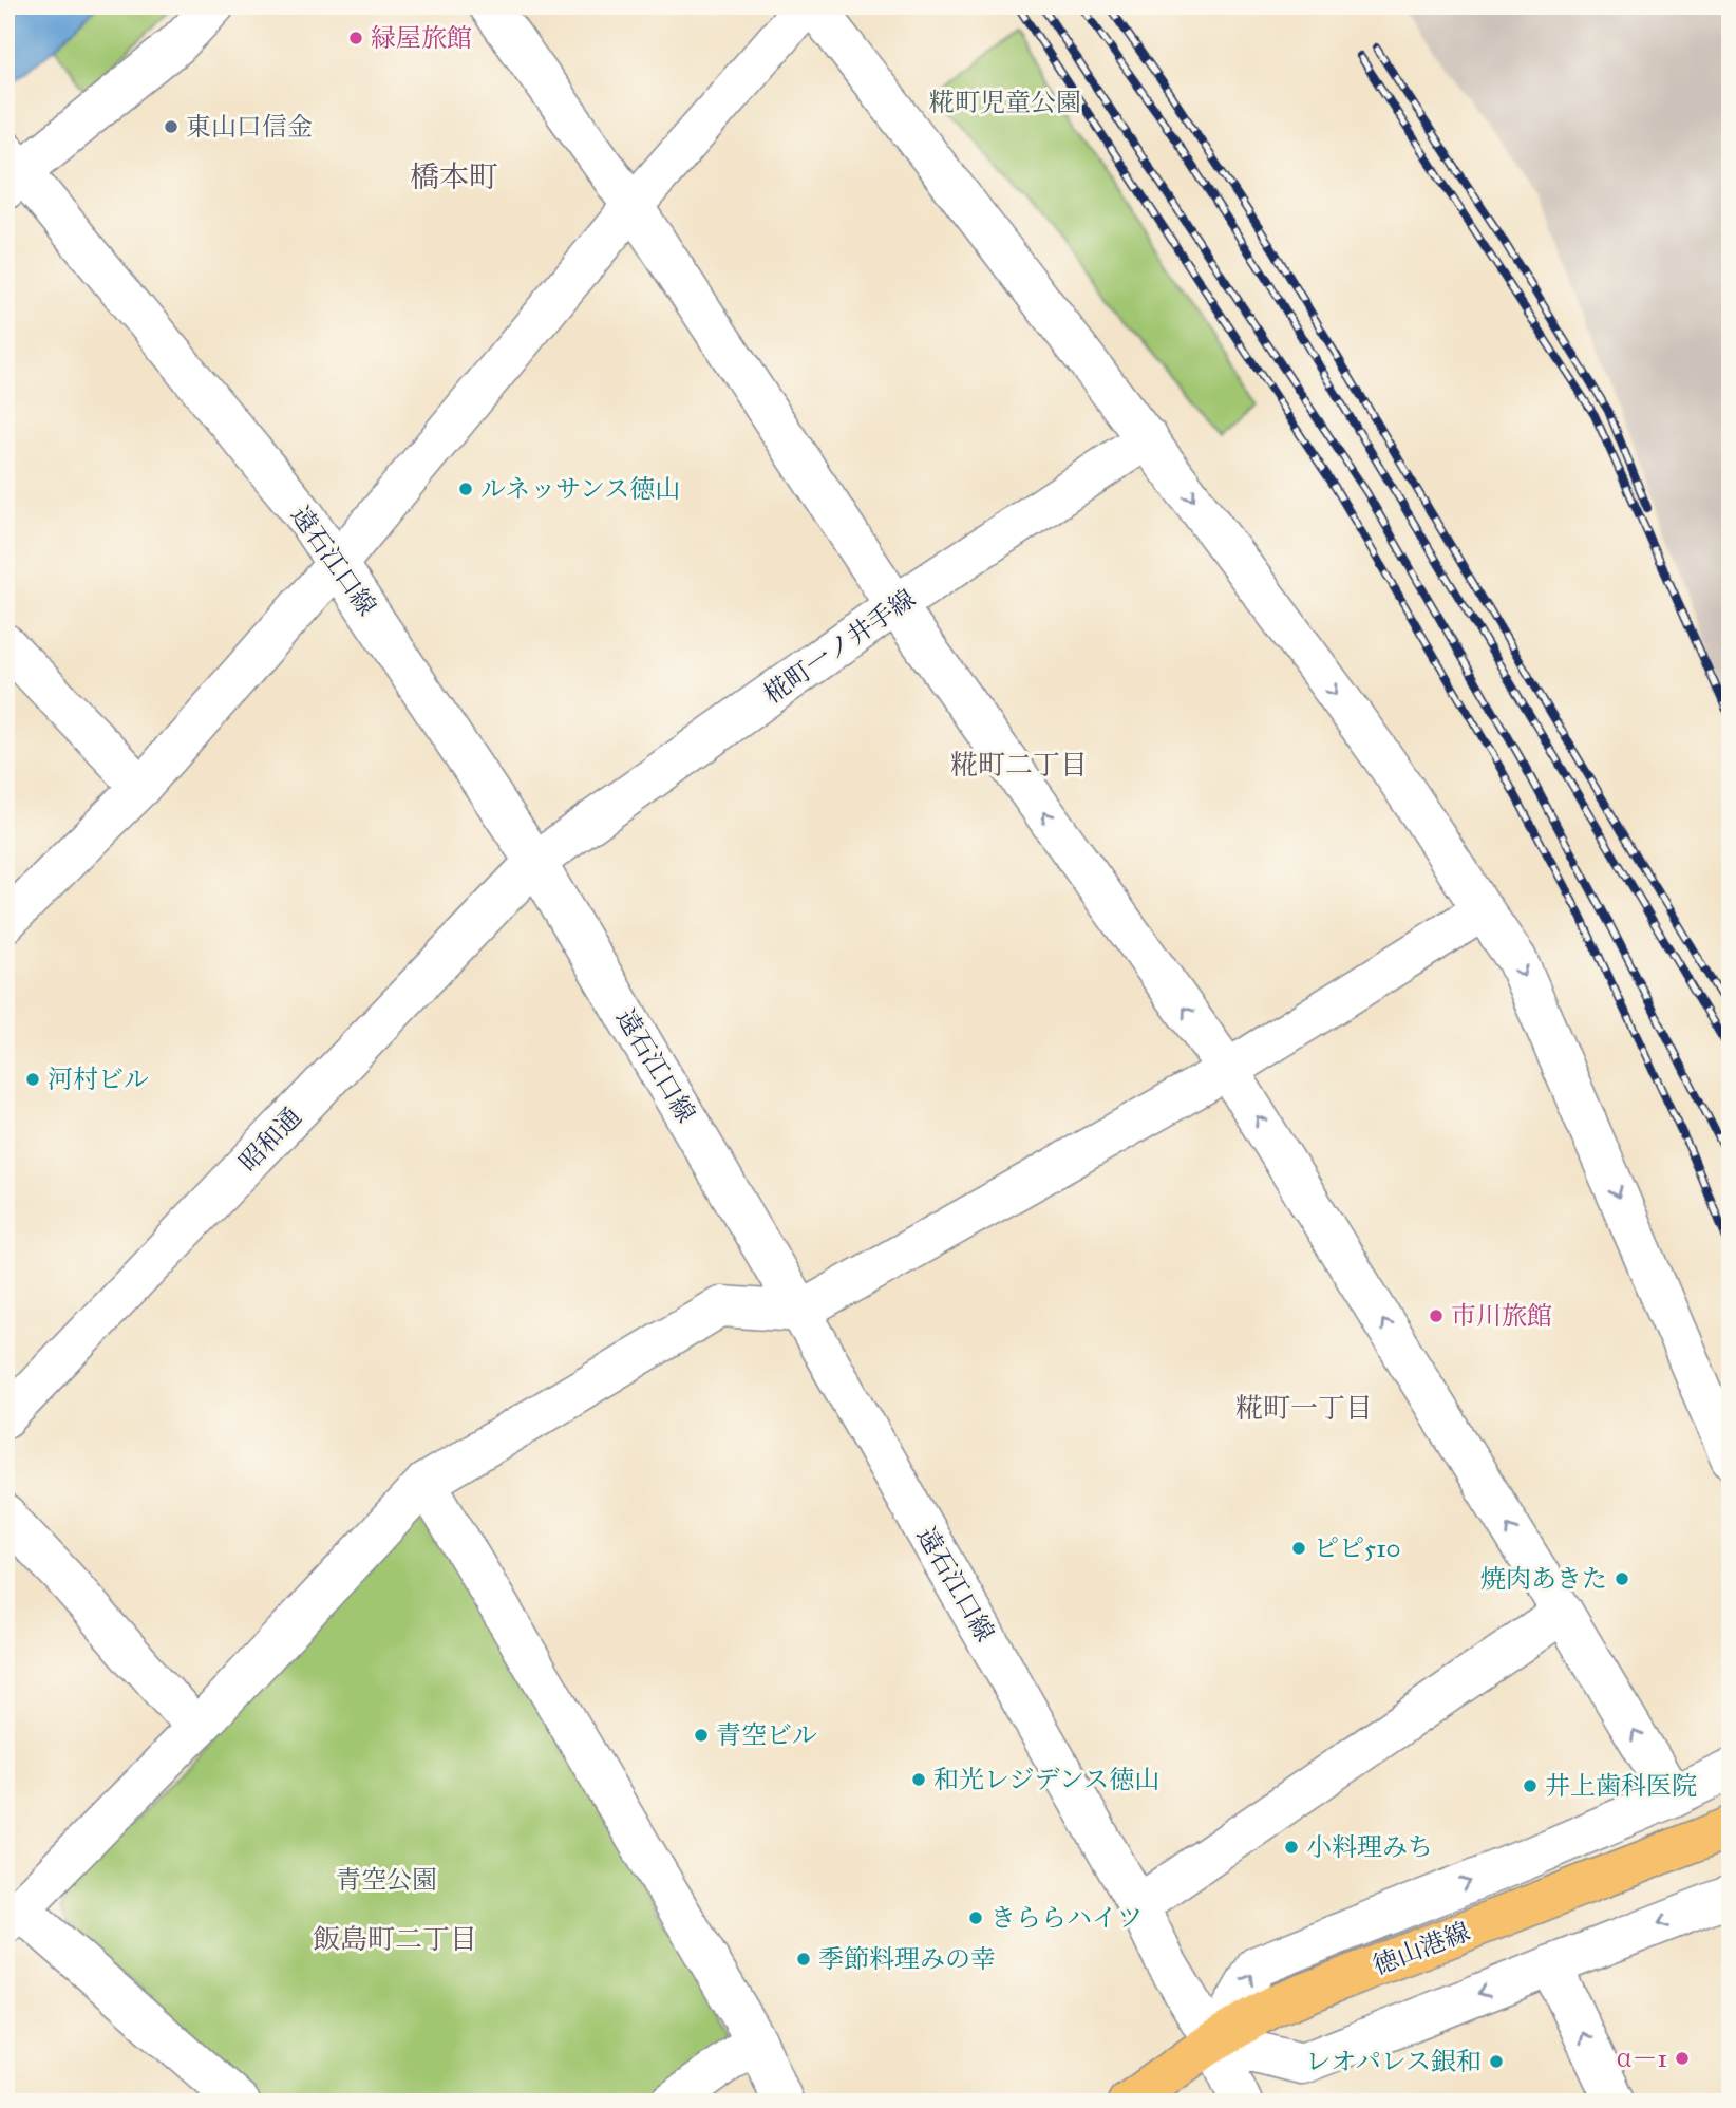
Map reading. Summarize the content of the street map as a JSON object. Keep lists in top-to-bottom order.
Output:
{
  "streets": {
    "main road": ["徳山港線"],
    "street": ["遠石江口線", "椛町一ノ井手線", "昭和通"]
  },
  "crossings": [
    ["遠石江口線", "椛町一ノ井手線"],
    ["遠石江口線", "昭和通"],
    ["遠石江口線", "徳山港線"],
    ["椛町一ノ井手線", "昭和通"]
  ],
  "districts": [
    "橋本町",
    "糀町二丁目",
    "糀町一丁目",
    "飯島町二丁目"
  ],
  "parks": ["糀町児童公園", "青空公園"],
  "places": [
    "緑屋旅館",
    "東山口信金",
    "ルネッサンス徳山",
    "河村ビル",
    "市川旅館",
    "ピピ510",
    "焼肉あきた",
    "青空ビル",
    "和光レジデンス徳山",
    "井上歯科医院",
    "小料理みち",
    "きららハイツ",
    "季節料理みの幸",
    "α－1",
    "レオパレス銀和"
  ]
}
